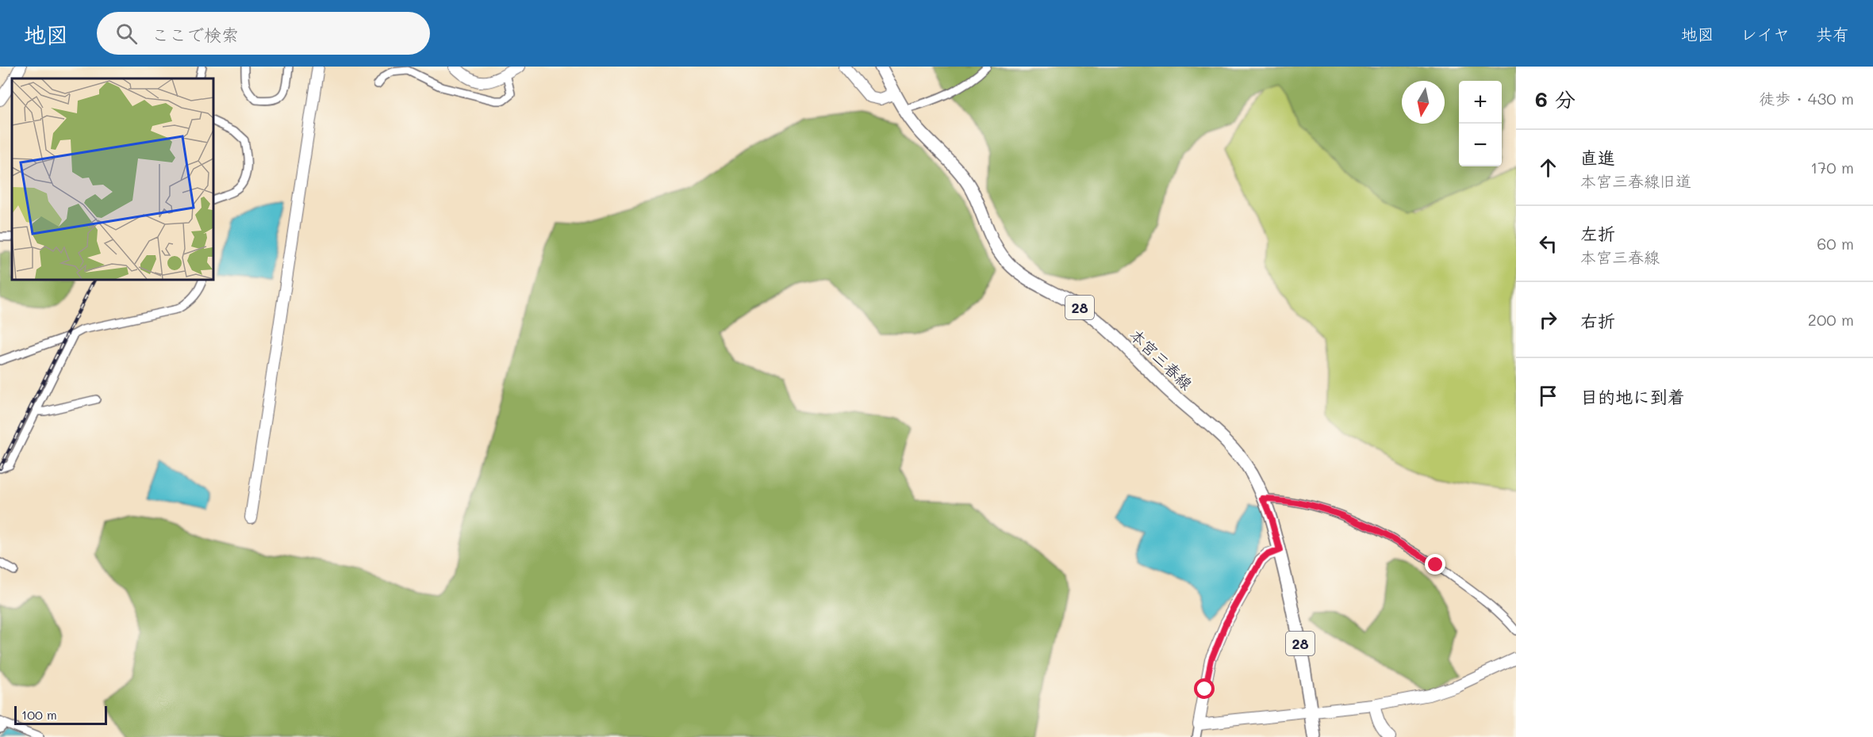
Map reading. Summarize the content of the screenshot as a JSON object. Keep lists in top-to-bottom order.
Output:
{
  "streets": {
    "main road": ["28", "本宮三春線"]
  },
  "scale_bar": "100 m",
  "north": "bottom",
  "page": {
    "header": "地図",
    "search": "ここで検索",
    "nav": ["地図", "レイヤ", "共有"],
    "heading": ["6 分", "徒歩 · 430 m"],
    "map_buttons": ["+", "−"],
    "list": [
      ["直進", "本宮三春線旧道", "170 m"],
      ["左折", "本宮三春線", "60 m"],
      ["右折", "200 m"],
      "目的地に到着"
    ],
    "scale": "100 m"
  }
}
